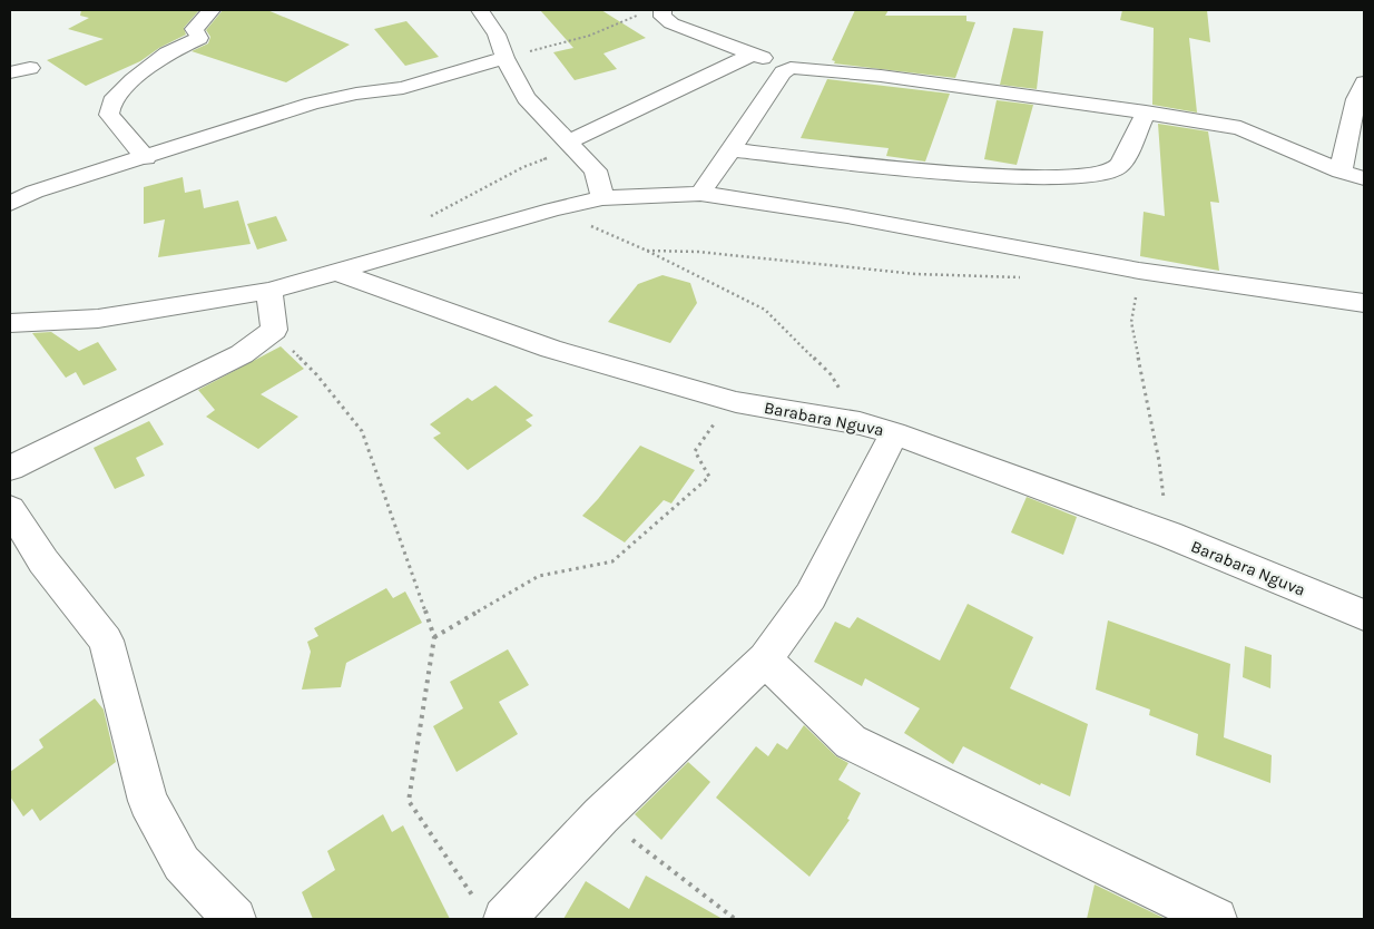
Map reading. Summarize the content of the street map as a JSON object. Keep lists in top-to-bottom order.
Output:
{
  "streets": {
    "street": ["Barabara Nguva"]
  }
}
